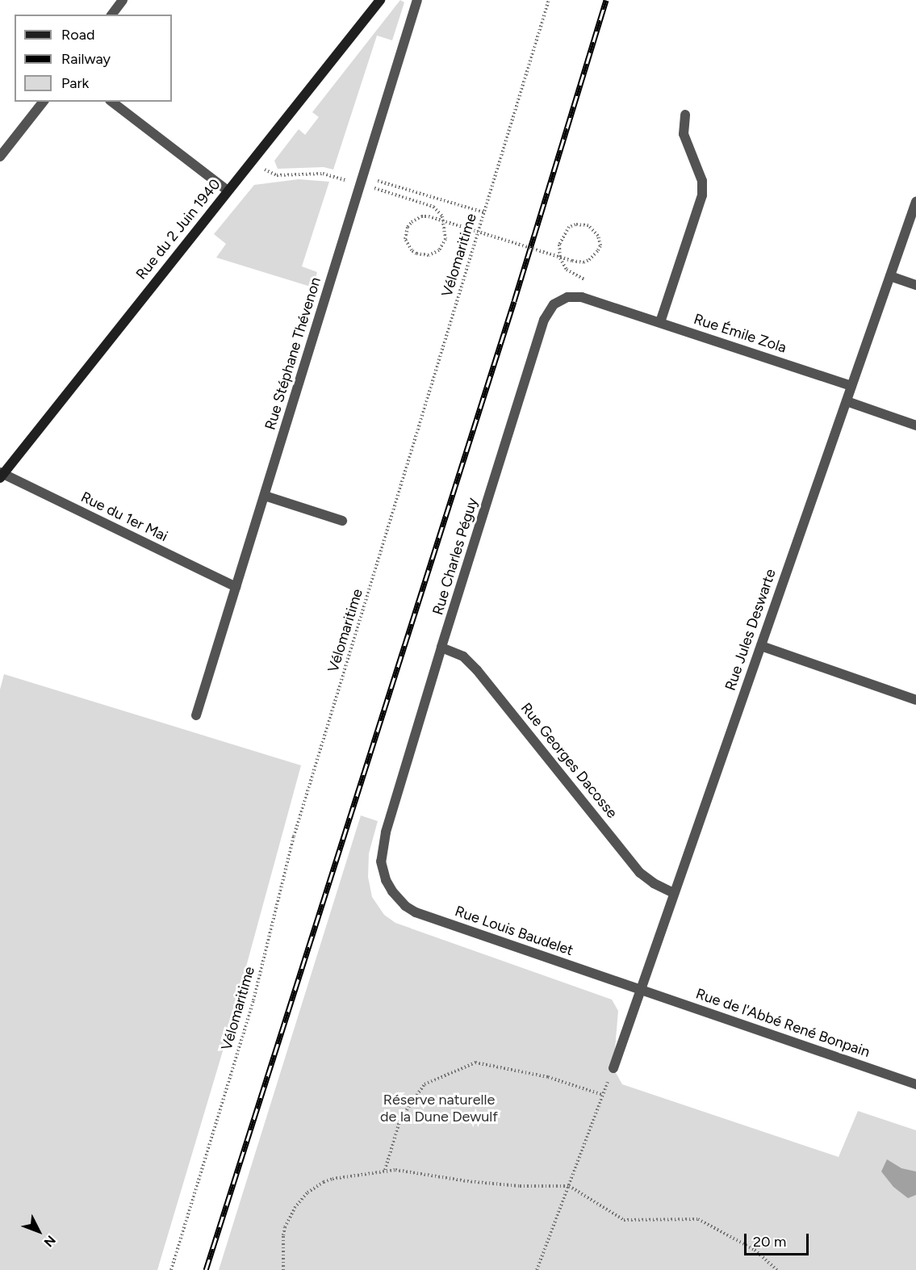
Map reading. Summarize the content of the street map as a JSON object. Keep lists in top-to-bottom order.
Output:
{
  "streets": {
    "main road": ["Rue du 2 Juin 1940"],
    "street": [
      "Rue Émile Zola",
      "Rue Stéphane Thévenon",
      "Rue du 1er Mai",
      "Rue Charles Péguy",
      "Rue Jules Deswarte",
      "Rue Georges Dacosse",
      "Rue Louis Baudelet",
      "Rue de l'Abbé René Bonpain"
    ],
    "path": ["Vélomaritime"]
  },
  "crossings": [
    ["Rue du 2 Juin 1940", "Rue du 1er Mai"],
    ["Rue Émile Zola", "Rue Charles Péguy"],
    ["Rue Émile Zola", "Rue Jules Deswarte"],
    ["Rue Stéphane Thévenon", "Rue du 1er Mai"],
    ["Rue Charles Péguy", "Rue Georges Dacosse"],
    ["Rue Charles Péguy", "Rue Louis Baudelet"],
    ["Rue Jules Deswarte", "Rue Georges Dacosse"],
    ["Rue Jules Deswarte", "Rue Louis Baudelet"],
    ["Rue Jules Deswarte", "Rue de l'Abbé René Bonpain"],
    ["Rue Louis Baudelet", "Rue de l'Abbé René Bonpain"]
  ],
  "parks": ["Réserve naturelle de la Dune Dewulf"],
  "legend": ["Road", "Railway", "Park"],
  "scale_bar": "20 m",
  "north": "bottom right"
}
